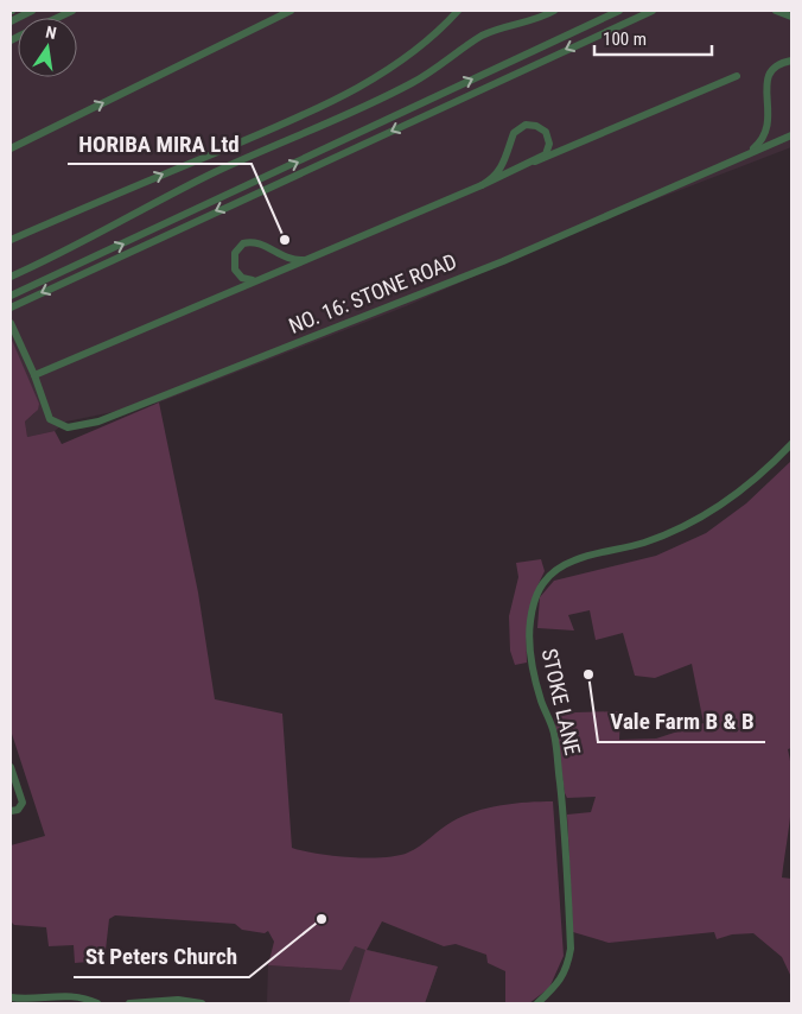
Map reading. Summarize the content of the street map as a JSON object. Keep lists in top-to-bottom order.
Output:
{
  "streets": {
    "street": ["NO. 16: STONE ROAD", "STOKE LANE"]
  },
  "places": ["HORIBA MIRA Ltd", "Vale Farm B & B", "St Peters Church"],
  "scale_bar": "100 m",
  "north": "top"
}
